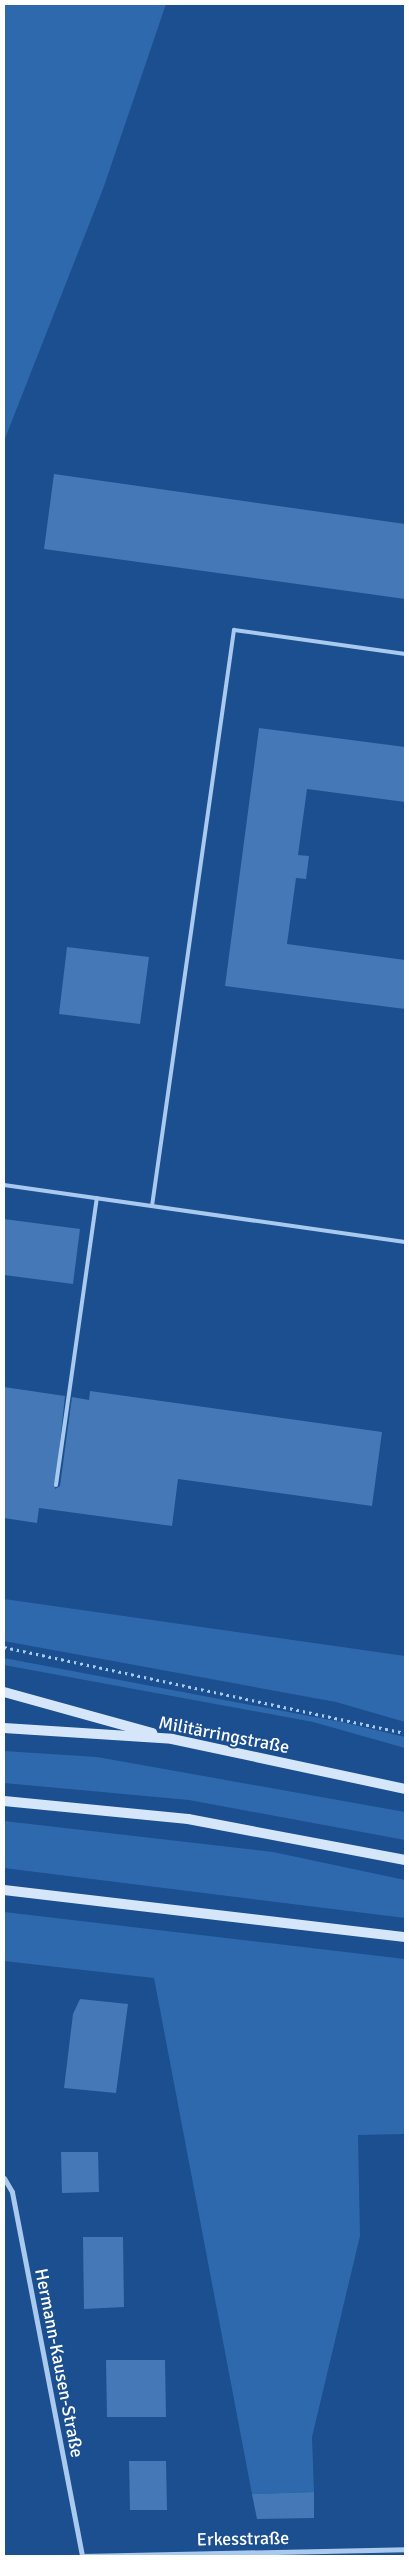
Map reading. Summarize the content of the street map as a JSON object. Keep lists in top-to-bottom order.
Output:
{
  "streets": {
    "main road": ["Militärringstraße"],
    "street": ["Hermann-Kausen-Straße", "Erkesstraße"]
  },
  "crossings": [
    ["Hermann-Kausen-Straße", "Erkesstraße"]
  ]
}
